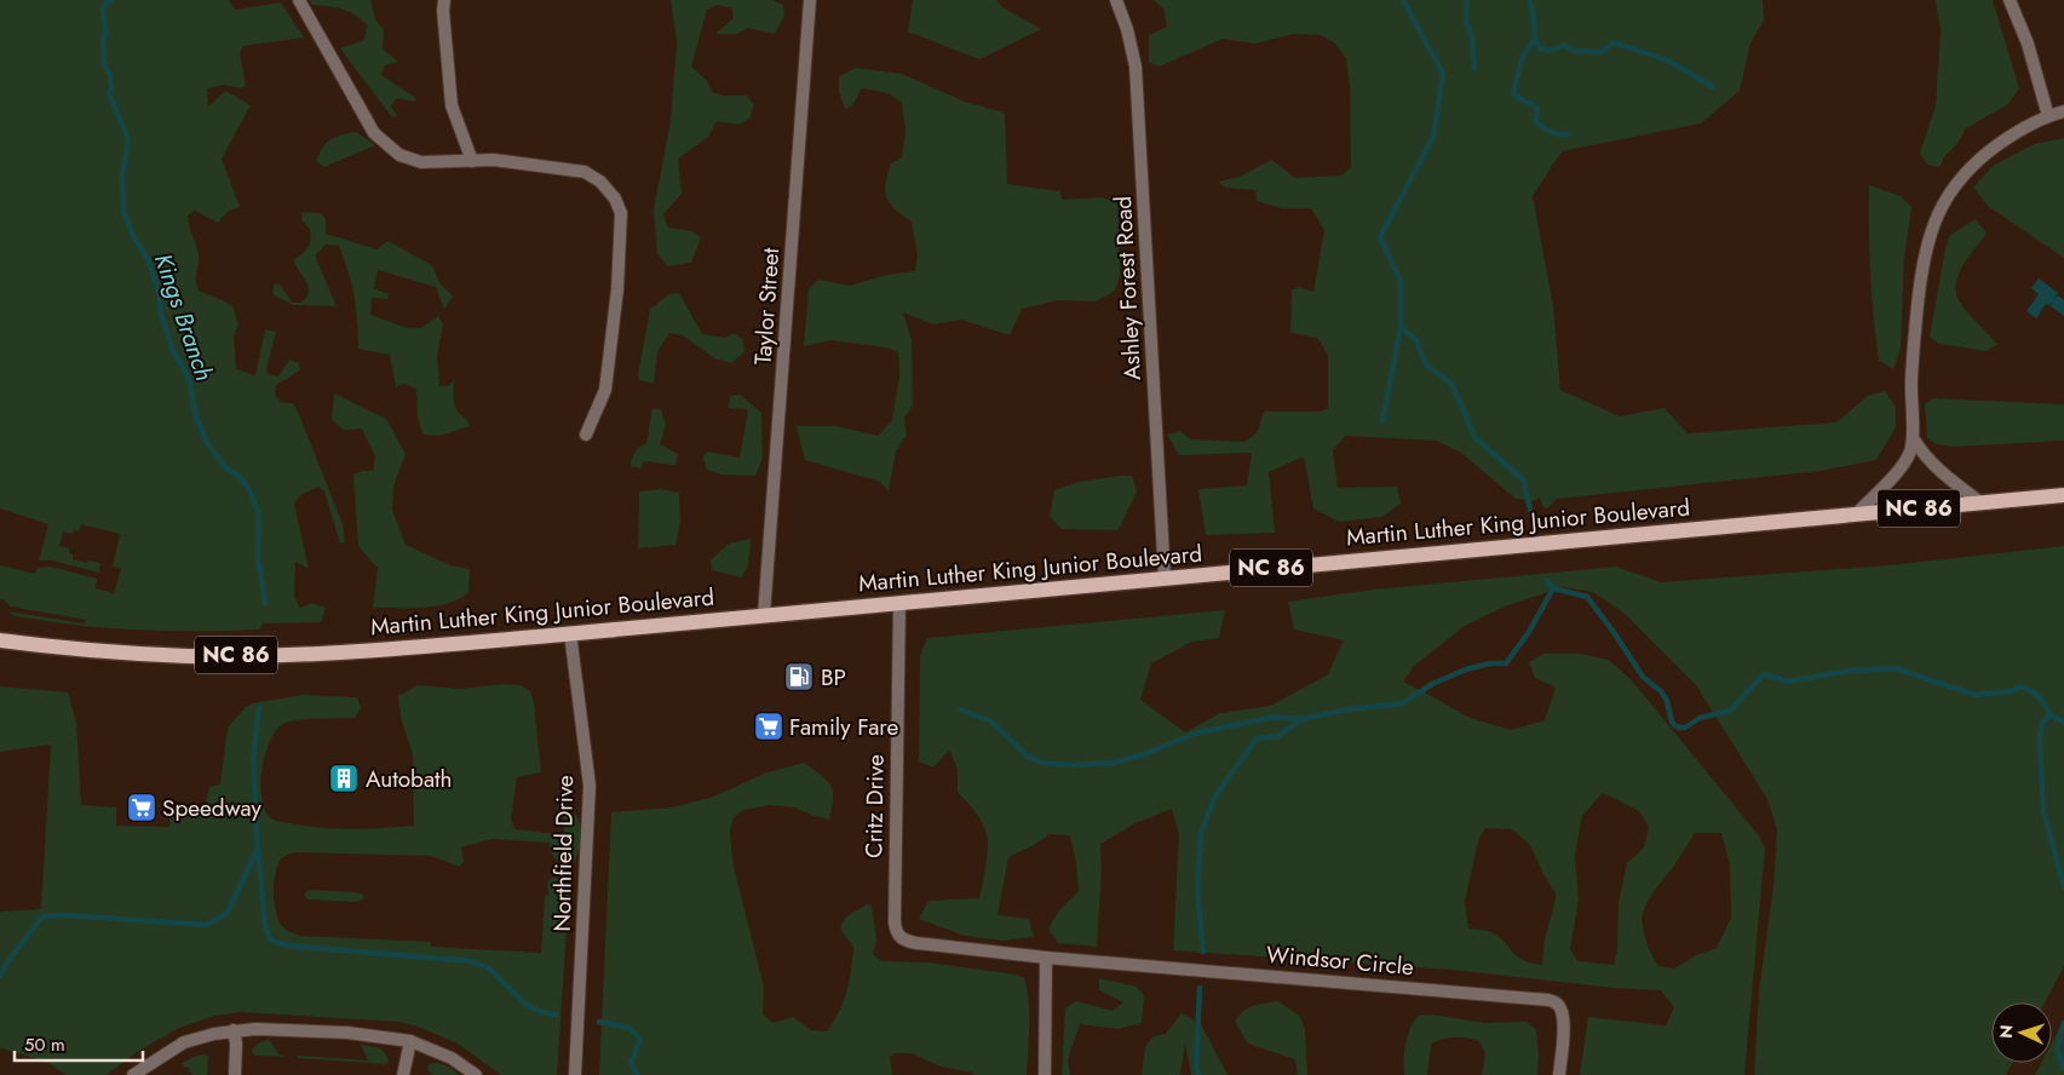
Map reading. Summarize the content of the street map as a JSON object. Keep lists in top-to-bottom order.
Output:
{
  "streets": {
    "main road": ["NC 86", "Martin Luther King Junior Boulevard"],
    "street": [
      "Ashley Forest Road",
      "Taylor Street",
      "Critz Drive",
      "Northfield Drive",
      "Windsor Circle"
    ]
  },
  "crossings": [
    ["Ashley Forest Road", "Martin Luther King Junior Boulevard"],
    ["Taylor Street", "Martin Luther King Junior Boulevard"],
    ["Martin Luther King Junior Boulevard", "Critz Drive"],
    ["Martin Luther King Junior Boulevard", "Northfield Drive"],
    ["Critz Drive", "Windsor Circle"]
  ],
  "water": ["Kings Branch"],
  "places": {
    "fuel station": ["BP"],
    "supermarket": ["Family Fare", "Speedway"],
    "building": ["Autobath"]
  },
  "scale_bar": "50 m",
  "north": "left"
}
